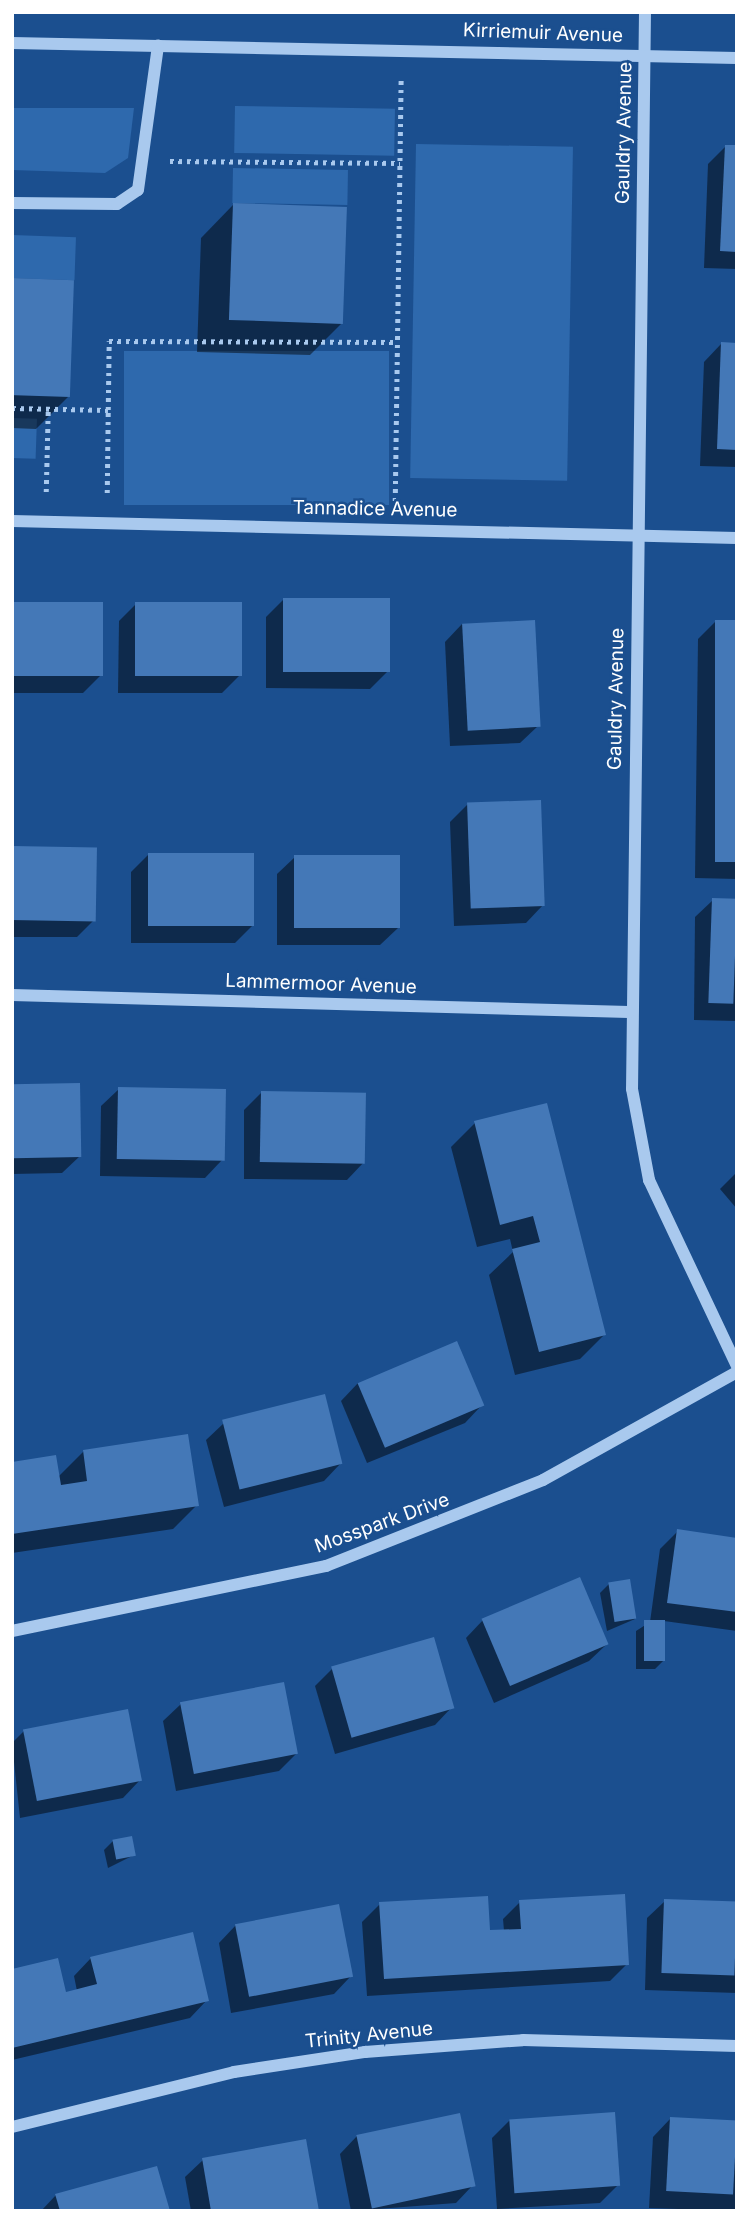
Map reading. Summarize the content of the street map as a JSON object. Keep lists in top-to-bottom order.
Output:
{
  "streets": {
    "street": [
      "Kirriemuir Avenue",
      "Gauldry Avenue",
      "Tannadice Avenue",
      "Lammermoor Avenue",
      "Mosspark Drive",
      "Trinity Avenue"
    ]
  },
  "crossings": [
    ["Kirriemuir Avenue", "Gauldry Avenue"],
    ["Gauldry Avenue", "Tannadice Avenue"],
    ["Gauldry Avenue", "Lammermoor Avenue"]
  ]
}
